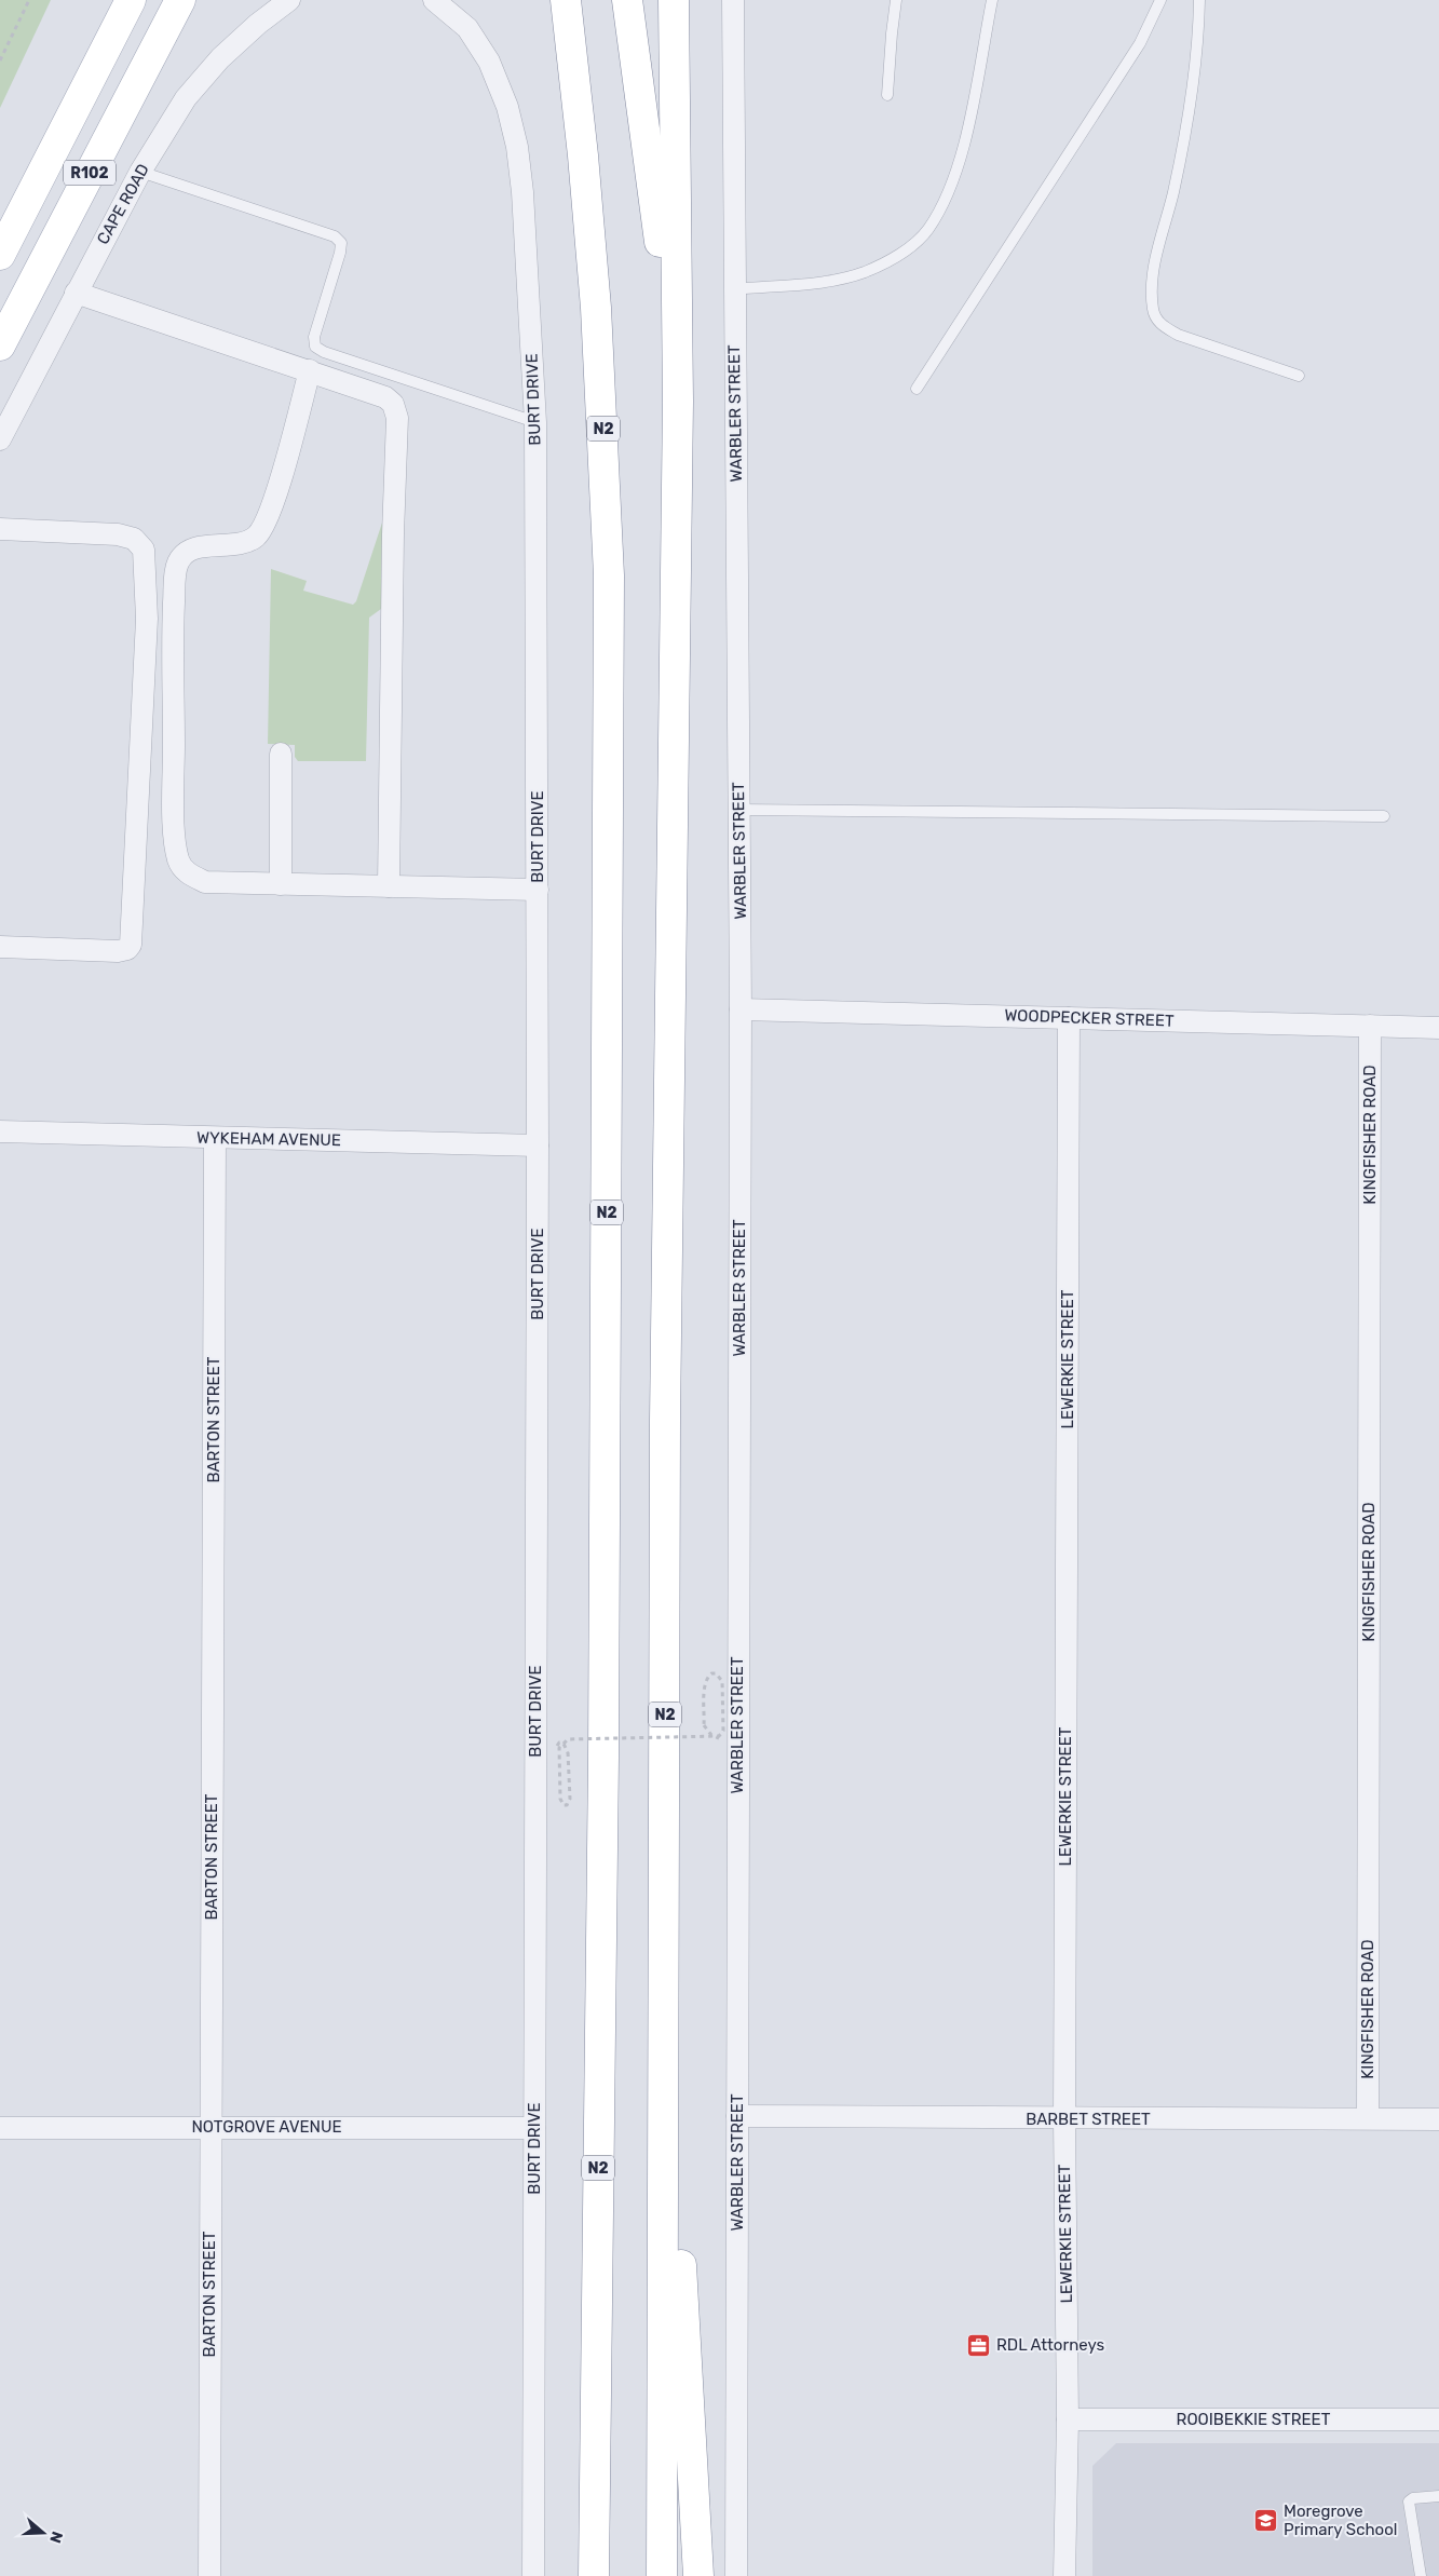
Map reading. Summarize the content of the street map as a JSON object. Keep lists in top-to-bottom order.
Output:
{
  "streets": {
    "main road": ["R102", "N2"],
    "street": [
      "CAPE ROAD",
      "BURT DRIVE",
      "WARBLER STREET",
      "WOODPECKER STREET",
      "KINGFISHER ROAD",
      "WYKEHAM AVENUE",
      "LEWERKIE STREET",
      "BARTON STREET",
      "BARBET STREET",
      "NOTGROVE AVENUE",
      "ROOIBEKKIE STREET"
    ]
  },
  "crossings": [
    ["BURT DRIVE", "WYKEHAM AVENUE"],
    ["BURT DRIVE", "NOTGROVE AVENUE"],
    ["WARBLER STREET", "WOODPECKER STREET"],
    ["WARBLER STREET", "BARBET STREET"],
    ["WOODPECKER STREET", "KINGFISHER ROAD"],
    ["WOODPECKER STREET", "LEWERKIE STREET"],
    ["KINGFISHER ROAD", "BARBET STREET"],
    ["WYKEHAM AVENUE", "BARTON STREET"],
    ["LEWERKIE STREET", "BARBET STREET"],
    ["LEWERKIE STREET", "ROOIBEKKIE STREET"],
    ["BARTON STREET", "NOTGROVE AVENUE"]
  ],
  "places": {
    "office": ["RDL Attorneys"],
    "school or university": ["Moregrove Primary School"]
  },
  "north": "right"
}
